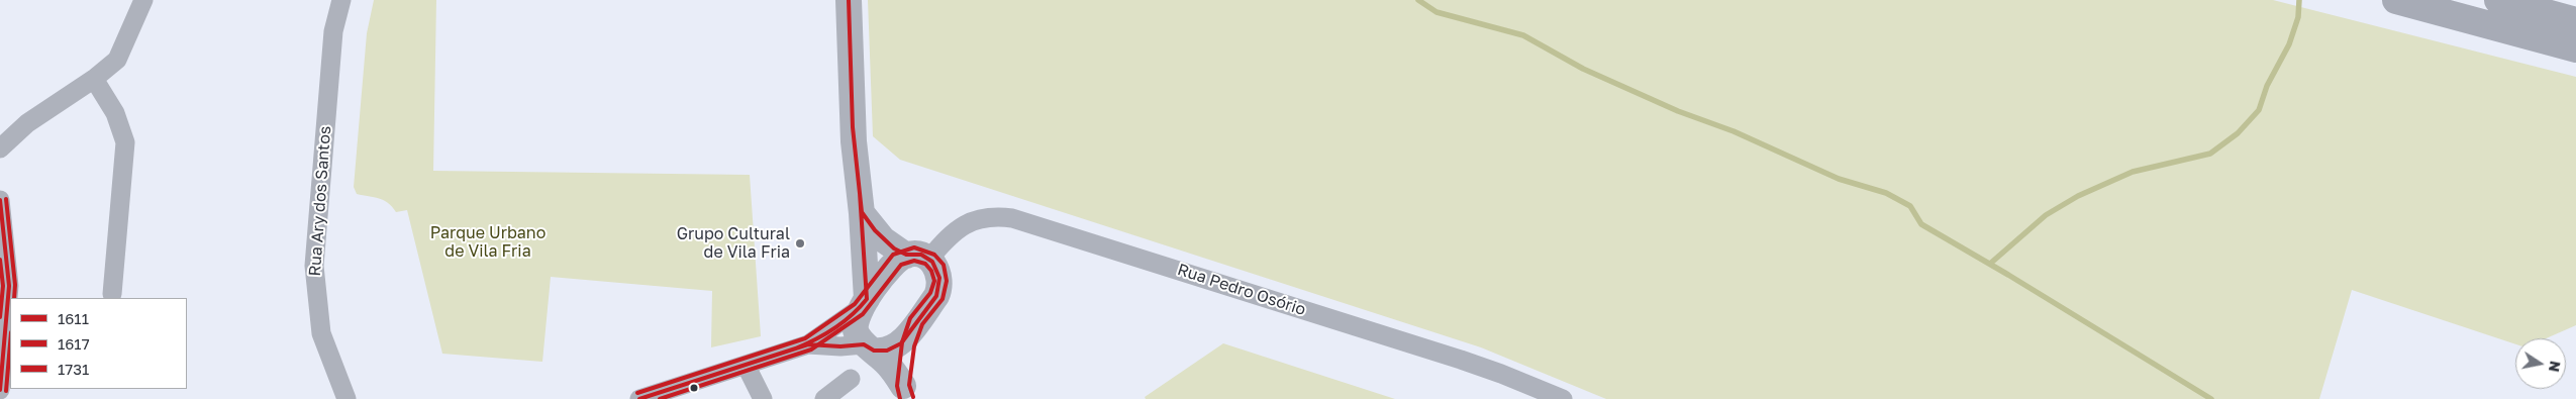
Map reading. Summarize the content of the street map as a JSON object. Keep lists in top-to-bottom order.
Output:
{
  "streets": {
    "street": ["Rua Ary dos Santos", "Rua Pedro Osório"]
  },
  "parks": ["Parque Urbano de Vila Fria"],
  "places": ["Grupo Cultural de Vila Fria"],
  "lines": ["transit line 1611", "transit line 1731", "transit line 1617"],
  "legend": ["1611", "1617", "1731"],
  "north": "right"
}
